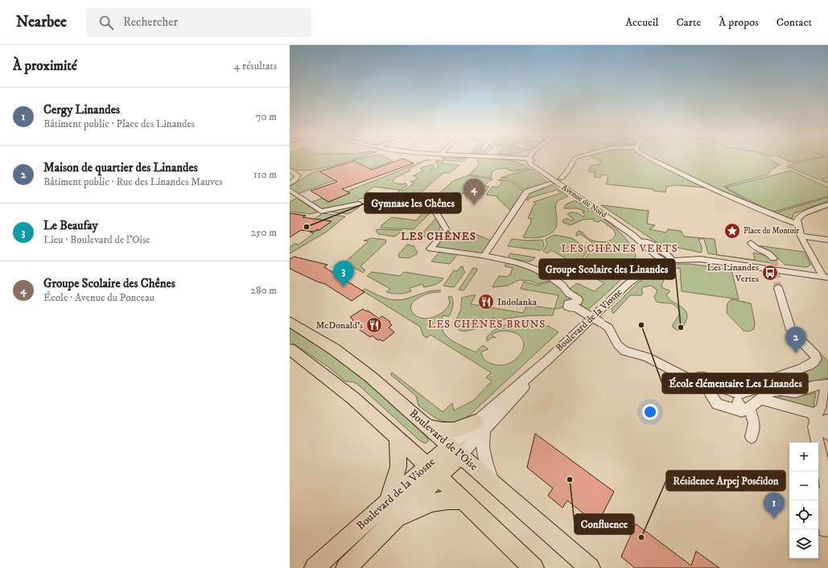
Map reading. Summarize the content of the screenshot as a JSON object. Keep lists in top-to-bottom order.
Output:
{
  "streets": {
    "main road": ["Boulevard de la Viosne", "Boulevard de l'Oise"],
    "street": ["Avenue du Nord"]
  },
  "crossings": [
    ["Avenue du Nord", "Boulevard de la Viosne"],
    ["Boulevard de la Viosne", "Boulevard de l'Oise"]
  ],
  "districts": ["LES CHÊNES", "LES CHÊNES VERTS", "LES CHÊNES BRUNS"],
  "places": {
    "other": [
      "Gymnase les Chênes",
      "École élémentaire Les Linandes",
      "Groupe Scolaire des Linandes",
      "Confluence",
      "Résidence Arpej Poséidon"
    ],
    "place": ["Place du Montoir"],
    "bus stop": ["Les Linandes Vertes"],
    "restaurant": ["Indolanka", "McDonald's"]
  },
  "page": {
    "header": "Nearbee",
    "search": "Rechercher",
    "nav": [
      "Accueil",
      "Carte",
      "À propos",
      "Contact"
    ],
    "heading": ["À proximité", "4 résultats"],
    "list": [
      {
        "mark": "1",
        "name": "Cergy Linandes",
        "note": "Bâtiment public · Place des Linandes",
        "value": "70 m"
      },
      {
        "mark": "2",
        "name": "Maison de quartier des Linandes",
        "note": "Bâtiment public · Rue des Linandes Mauves",
        "value": "110 m"
      },
      {
        "mark": "3",
        "name": "Le Beaufay",
        "note": "Lieu · Boulevard de l'Oise",
        "value": "250 m"
      },
      {
        "mark": "4",
        "name": "Groupe Scolaire des Chênes",
        "note": "École · Avenue du Ponceau",
        "value": "280 m"
      }
    ],
    "pins": [
      "4",
      "3",
      "2",
      "1"
    ],
    "map_buttons": ["+", "−"]
  }
}
